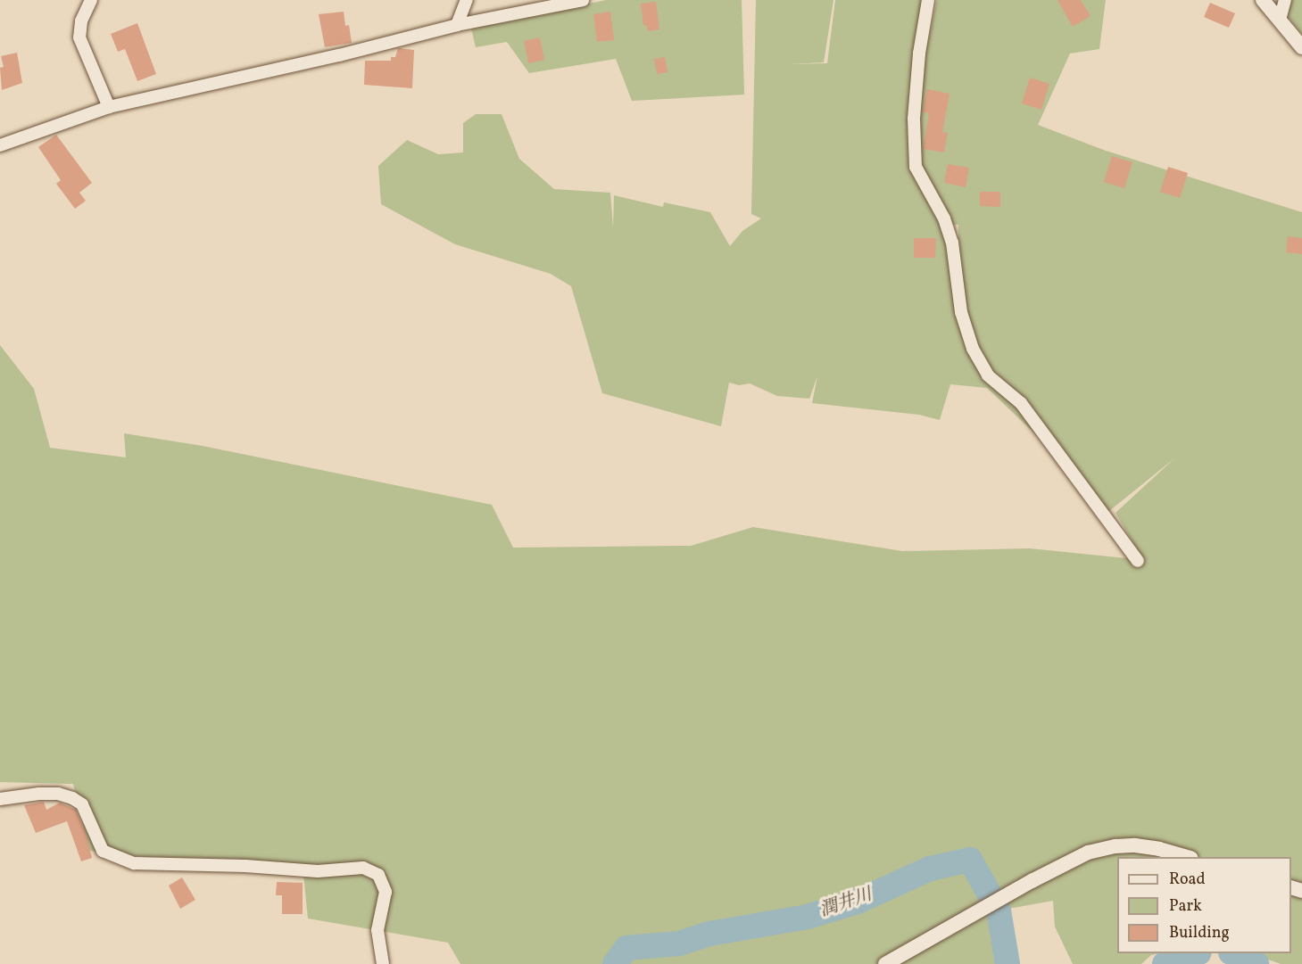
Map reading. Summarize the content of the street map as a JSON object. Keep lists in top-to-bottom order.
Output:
{
  "water": ["潤井川"],
  "legend": ["Road", "Park", "Building"]
}
